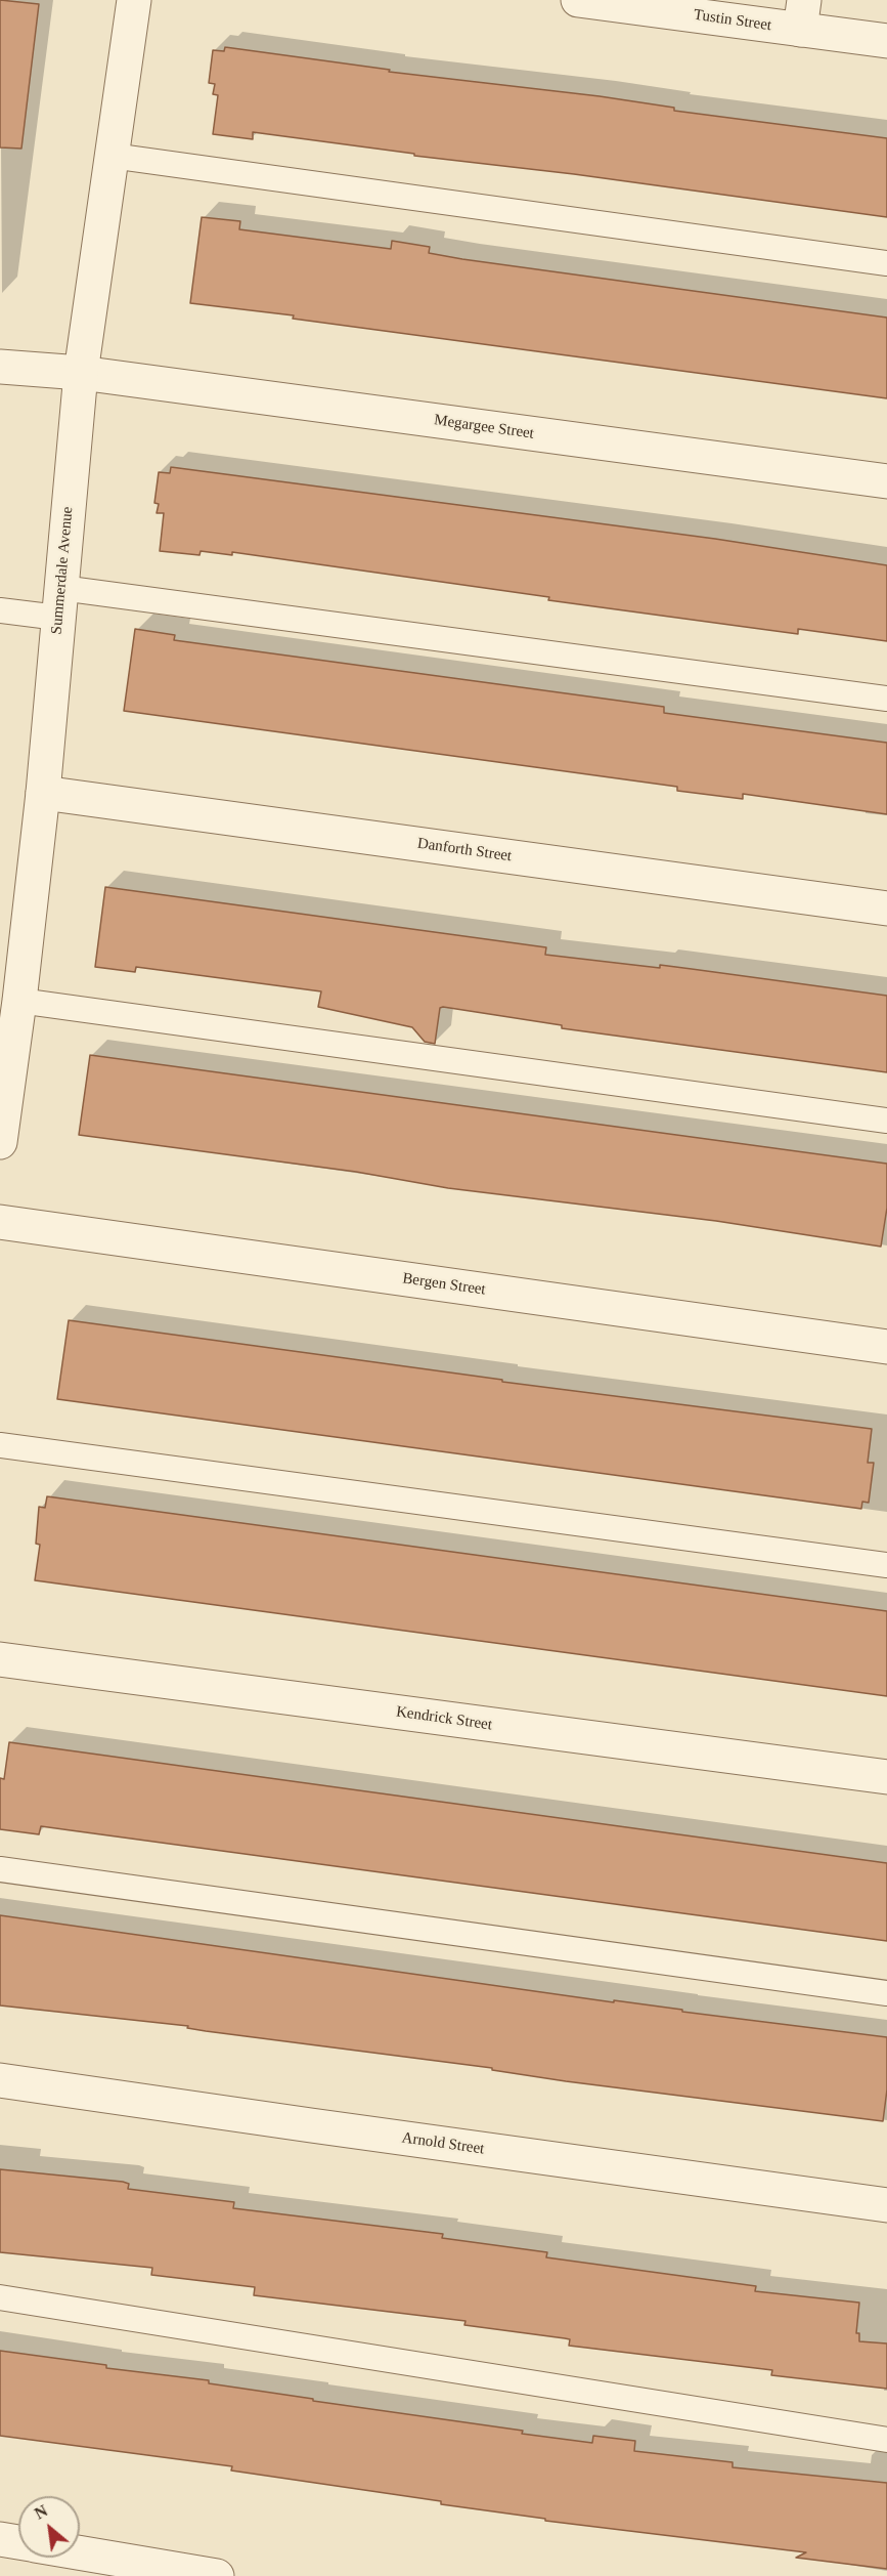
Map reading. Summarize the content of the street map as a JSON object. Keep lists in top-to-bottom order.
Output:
{
  "streets": {
    "street": [
      "Tustin Street",
      "Megargee Street",
      "Summerdale Avenue",
      "Danforth Street",
      "Bergen Street",
      "Kendrick Street",
      "Arnold Street"
    ]
  },
  "crossings": [
    ["Megargee Street", "Summerdale Avenue"],
    ["Summerdale Avenue", "Danforth Street"]
  ],
  "north": "top left"
}
